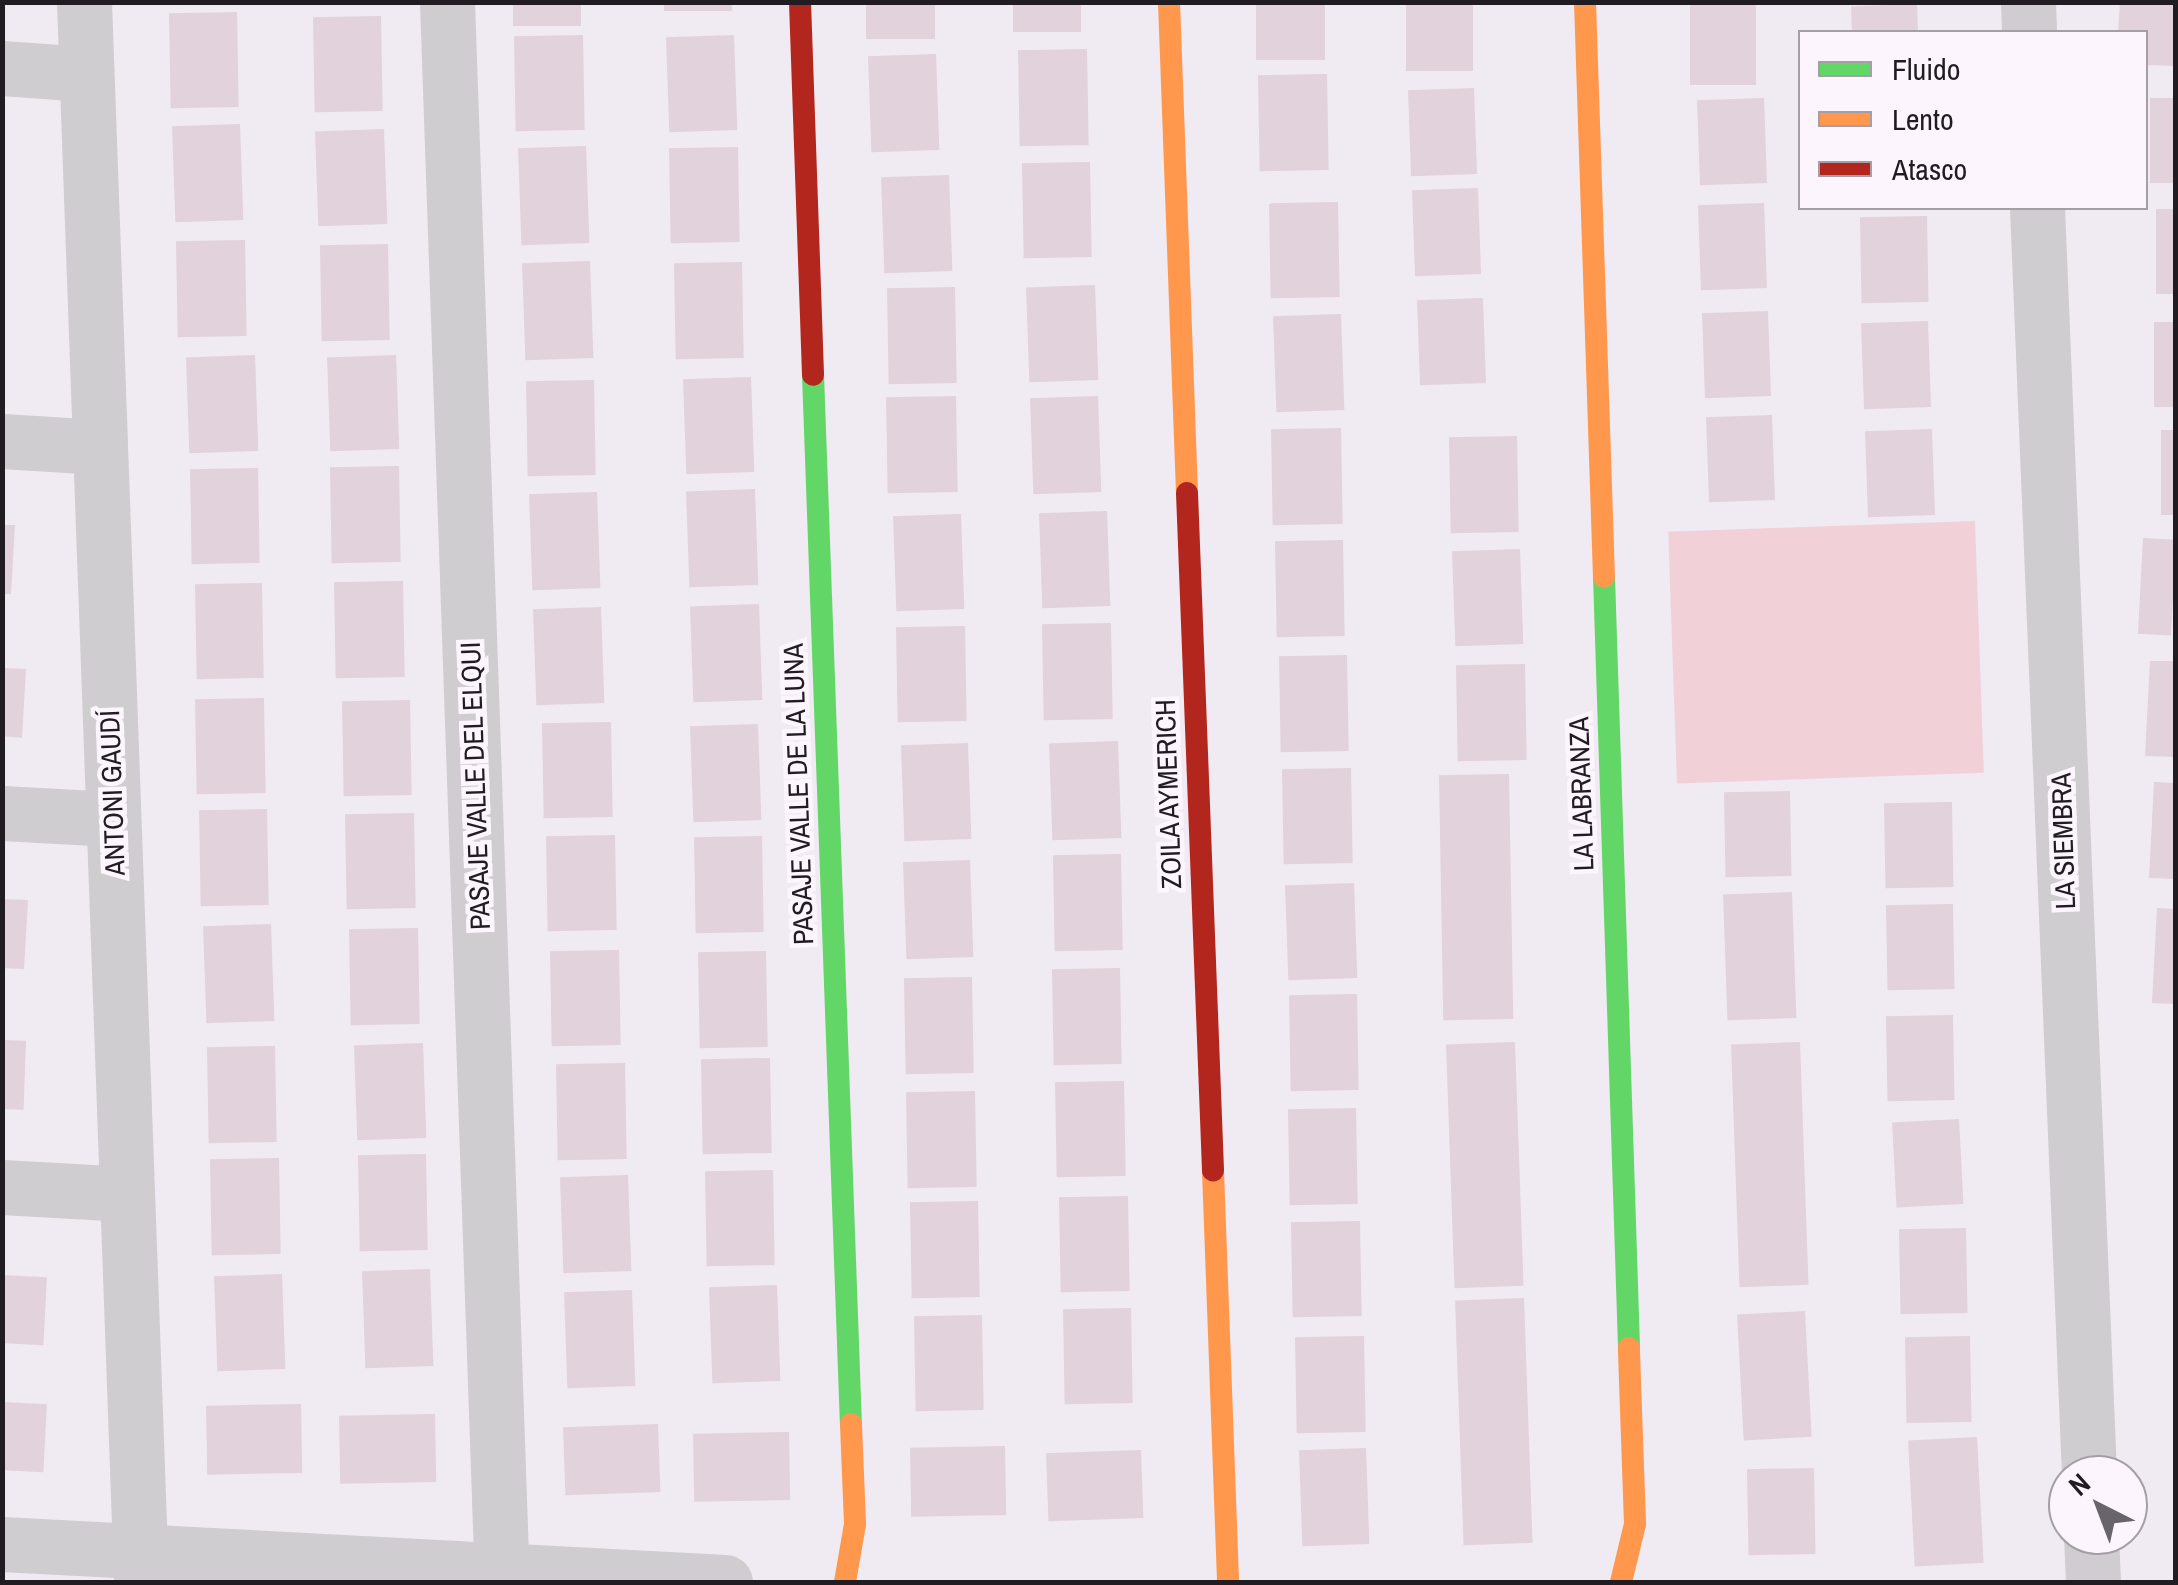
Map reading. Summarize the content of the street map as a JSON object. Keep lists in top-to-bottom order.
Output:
{
  "streets": {
    "street": [
      "PASAJE VALLE DEL ELQUI",
      "ANTONI GAUDÍ",
      "PASAJE VALLE DE LA LUNA",
      "ZOILA AYMERICH",
      "LA LABRANZA",
      "LA SIEMBRA"
    ]
  },
  "legend": ["Fluido", "Lento", "Atasco"],
  "north": "top left"
}
